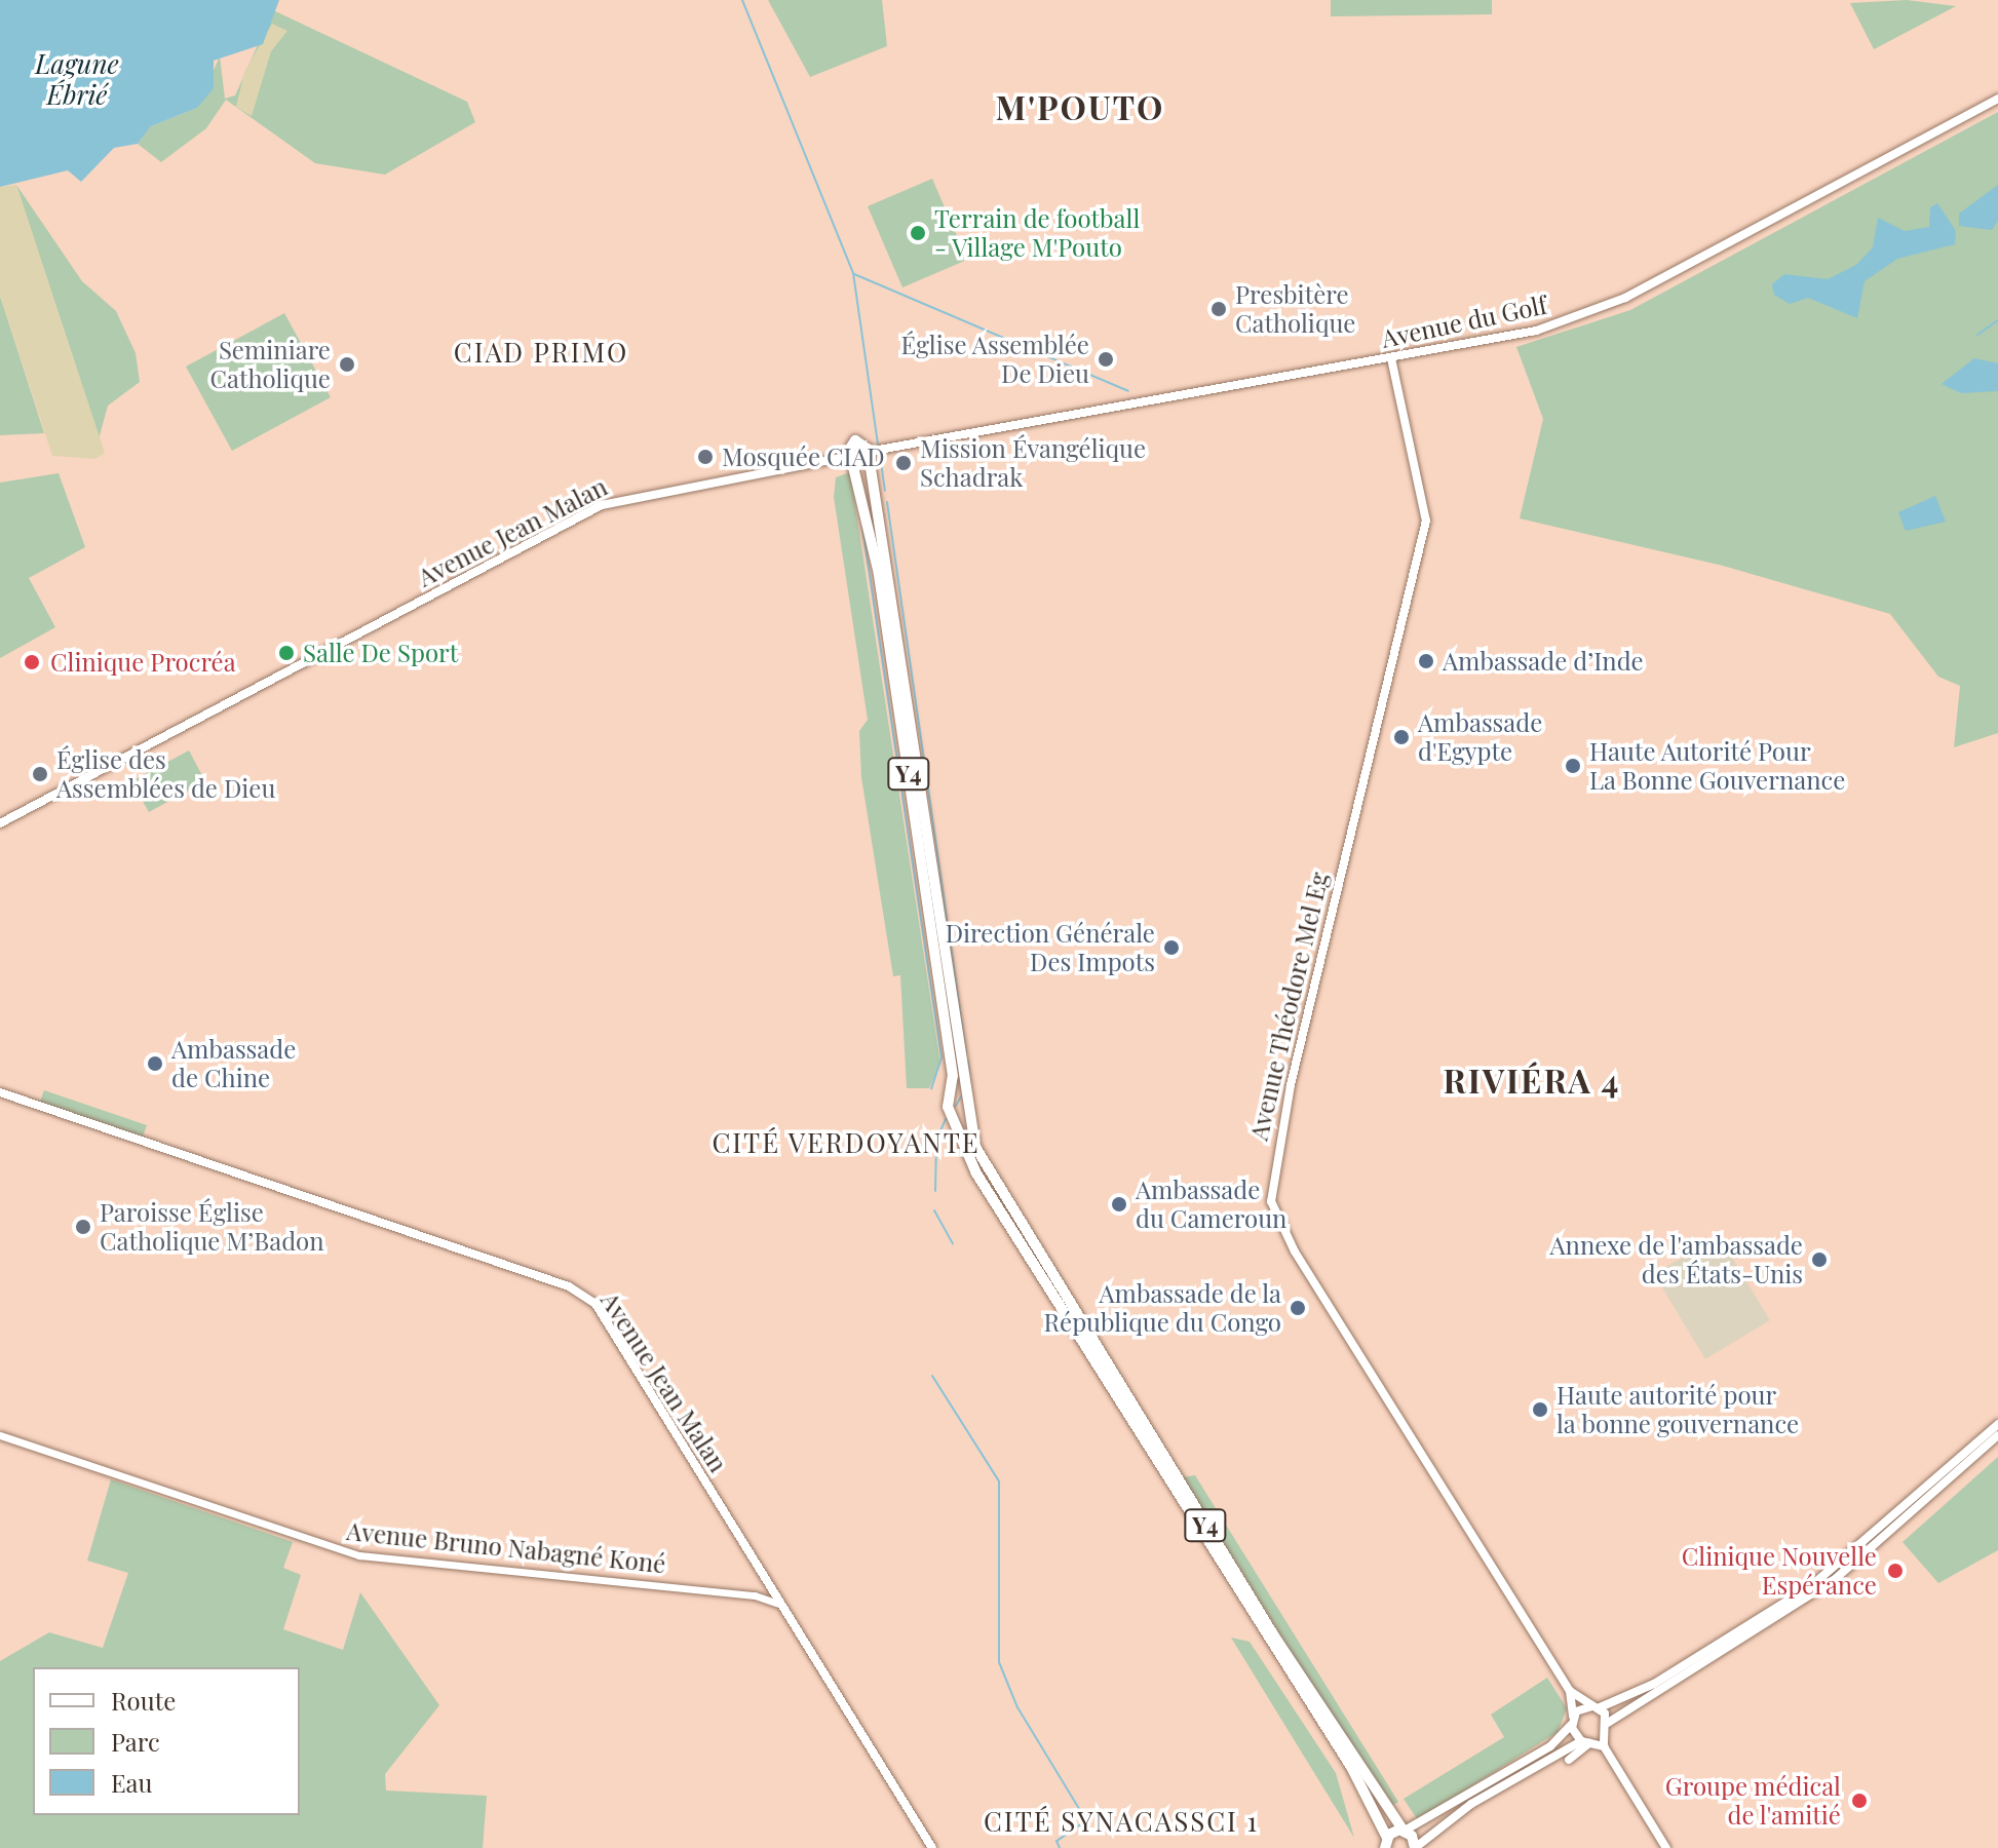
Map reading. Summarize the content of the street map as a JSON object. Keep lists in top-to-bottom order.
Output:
{
  "streets": {
    "highway": ["Y4"],
    "main road": ["Avenue du Golf", "Avenue Jean Malan", "Avenue Théodore Mel Eg"],
    "street": ["Avenue Bruno Nabagné Koné"]
  },
  "crossings": [
    ["Avenue du Golf", "Y4"],
    ["Avenue du Golf", "Avenue Théodore Mel Eg"],
    ["Avenue Jean Malan", "Y4"],
    ["Avenue Jean Malan", "Avenue Bruno Nabagné Koné"]
  ],
  "districts": [
    "M'POUTO",
    "CIAD PRIMO",
    "RIVIÉRA 4",
    "CITÉ VERDOYANTE",
    "CITÉ SYNACASSCI 1"
  ],
  "water": ["Lagune Ébrié"],
  "places": [
    "Terrain de football - Village M'Pouto",
    "Presbitère Catholique",
    "Église Assemblée De Dieu",
    "Seminiare Catholique",
    "Mosquée CIAD",
    "Mission Évangélique Schadrak",
    "Salle De Sport",
    "Ambassade d’Inde",
    "Clinique Procréa",
    "Ambassade d'Egypte",
    "Haute Autorité Pour La Bonne Gouvernance",
    "Église des Assemblées de Dieu",
    "Direction Générale Des Impots",
    "Ambassade de Chine",
    "Ambassade du Cameroun",
    "Paroisse Église Catholique M’Badon",
    "Annexe de l'ambassade des États-Unis",
    "Ambassade de la République du Congo",
    "Haute autorité pour la bonne gouvernance",
    "Clinique Nouvelle Espérance",
    "Groupe médical de l'amitié"
  ],
  "legend": ["Route", "Parc", "Eau"]
}
